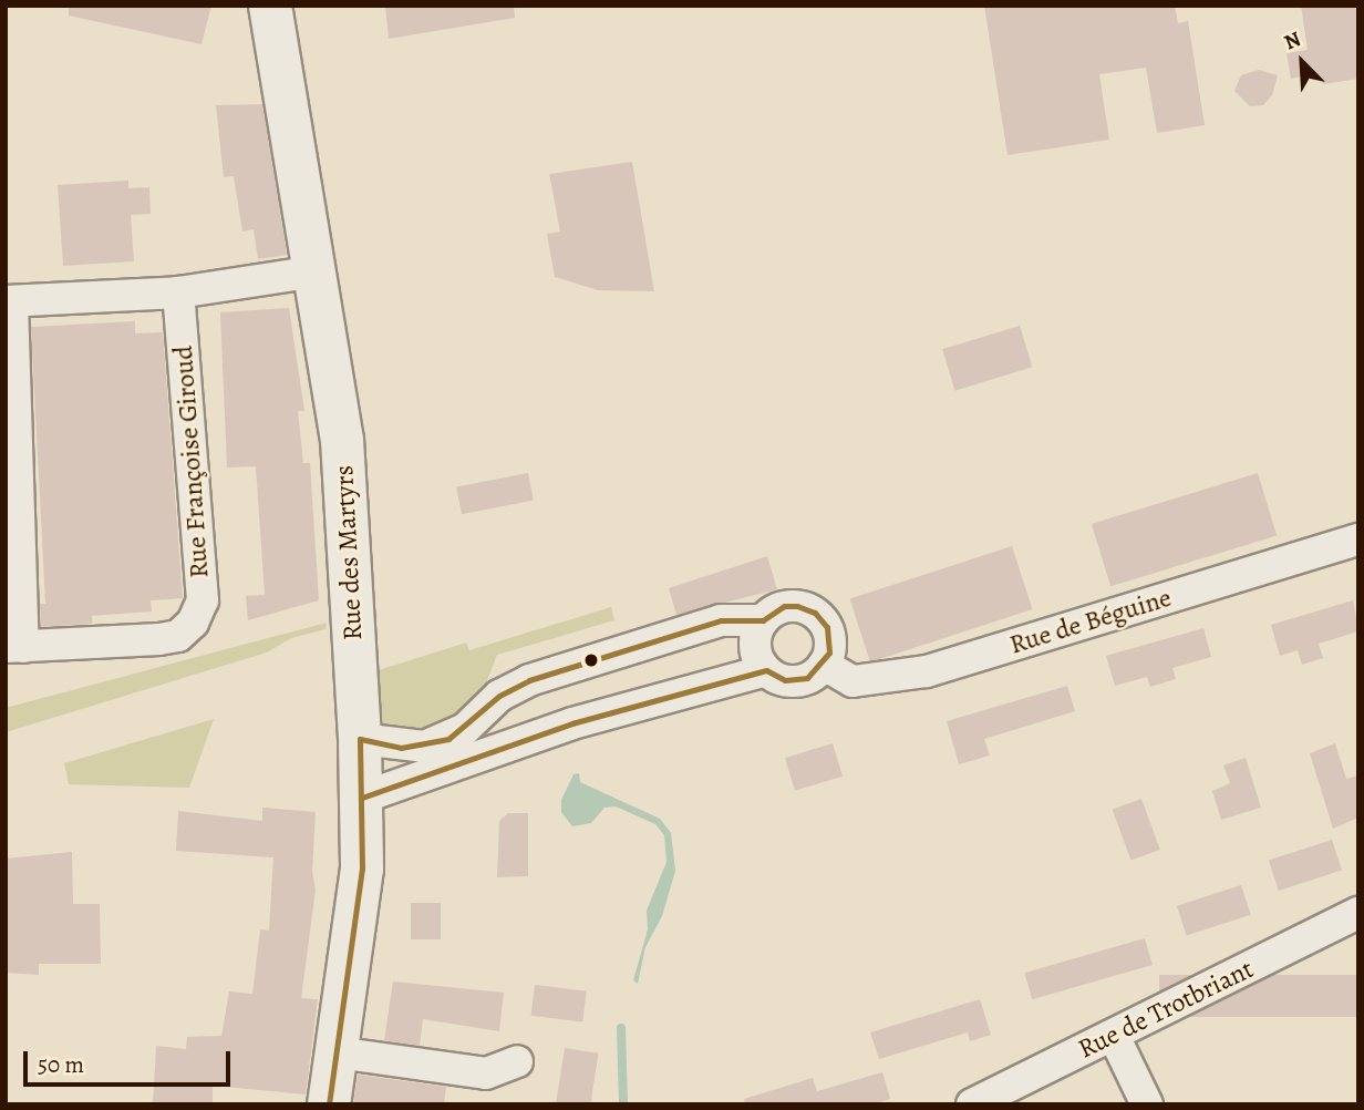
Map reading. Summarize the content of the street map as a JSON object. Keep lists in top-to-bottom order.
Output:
{
  "streets": {
    "main road": ["Rue des Martyrs"],
    "street": ["Rue Françoise Giroud", "Rue de Béguine", "Rue de Trotbriant"]
  },
  "scale_bar": "50 m",
  "north": "top left"
}
